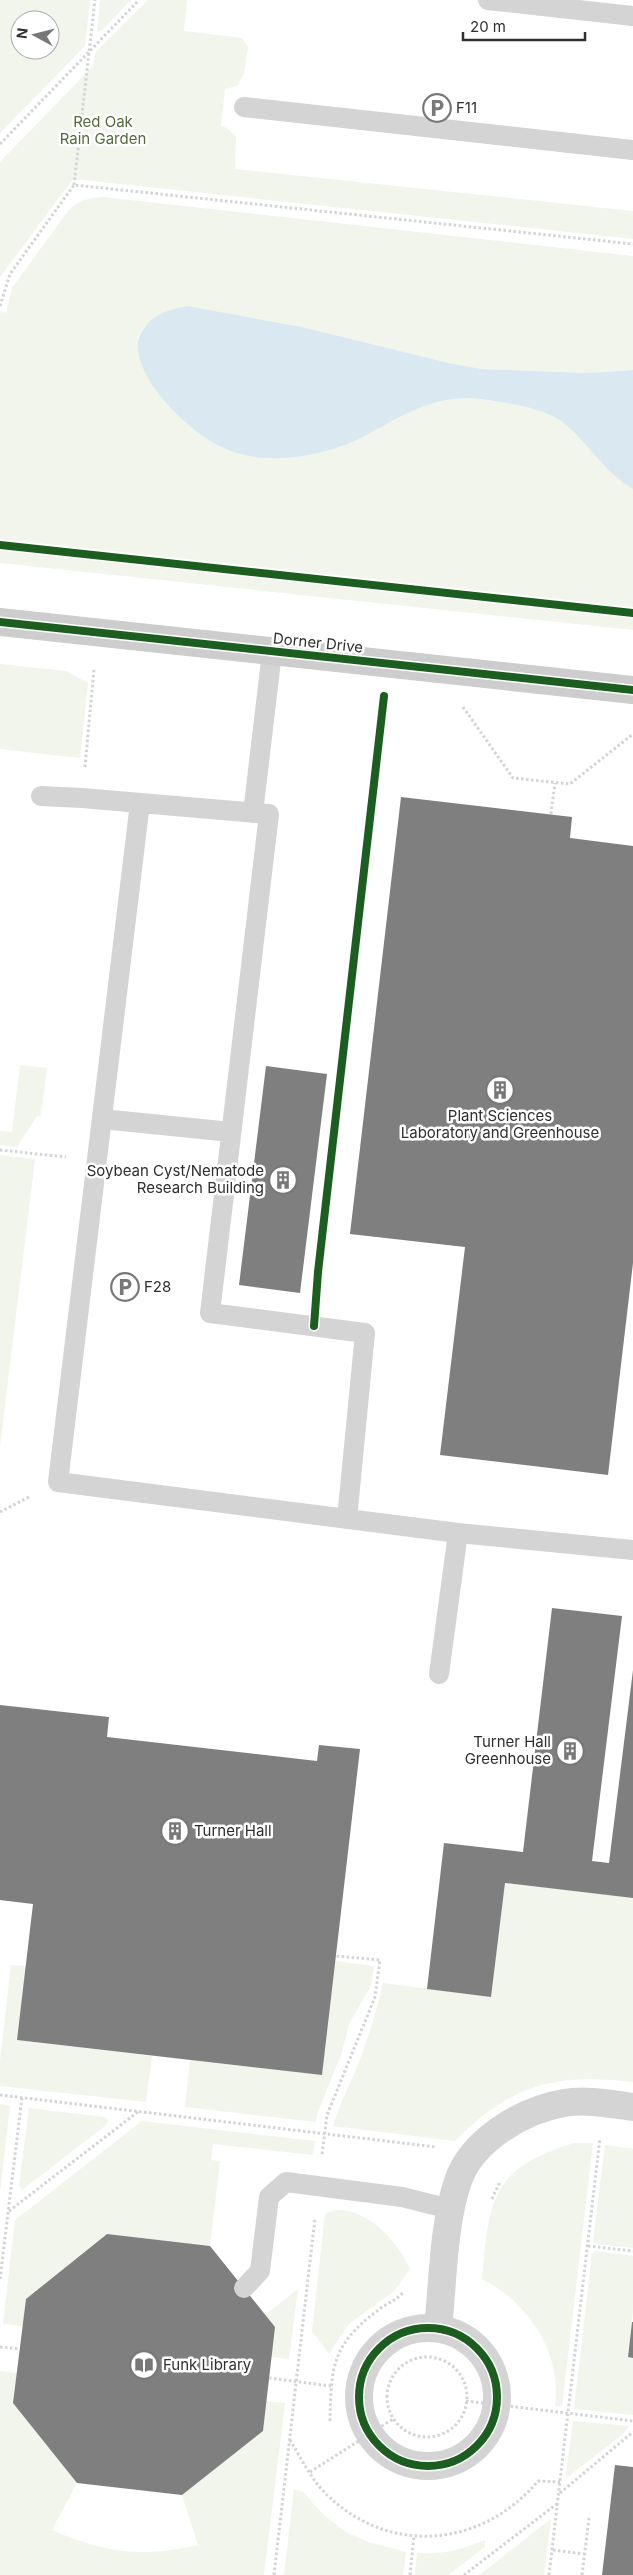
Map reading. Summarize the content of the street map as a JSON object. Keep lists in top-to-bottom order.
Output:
{
  "streets": {
    "street": ["Dorner Drive"]
  },
  "parks": ["Red Oak Rain Garden"],
  "places": {
    "parking": ["F11", "F28"],
    "building": [
      "Plant Sciences Laboratory and Greenhouse",
      "Soybean Cyst/Nematode Research Building",
      "Turner Hall Greenhouse",
      "Turner Hall"
    ],
    "library": ["Funk Library"]
  },
  "scale_bar": "20 m",
  "north": "left"
}
